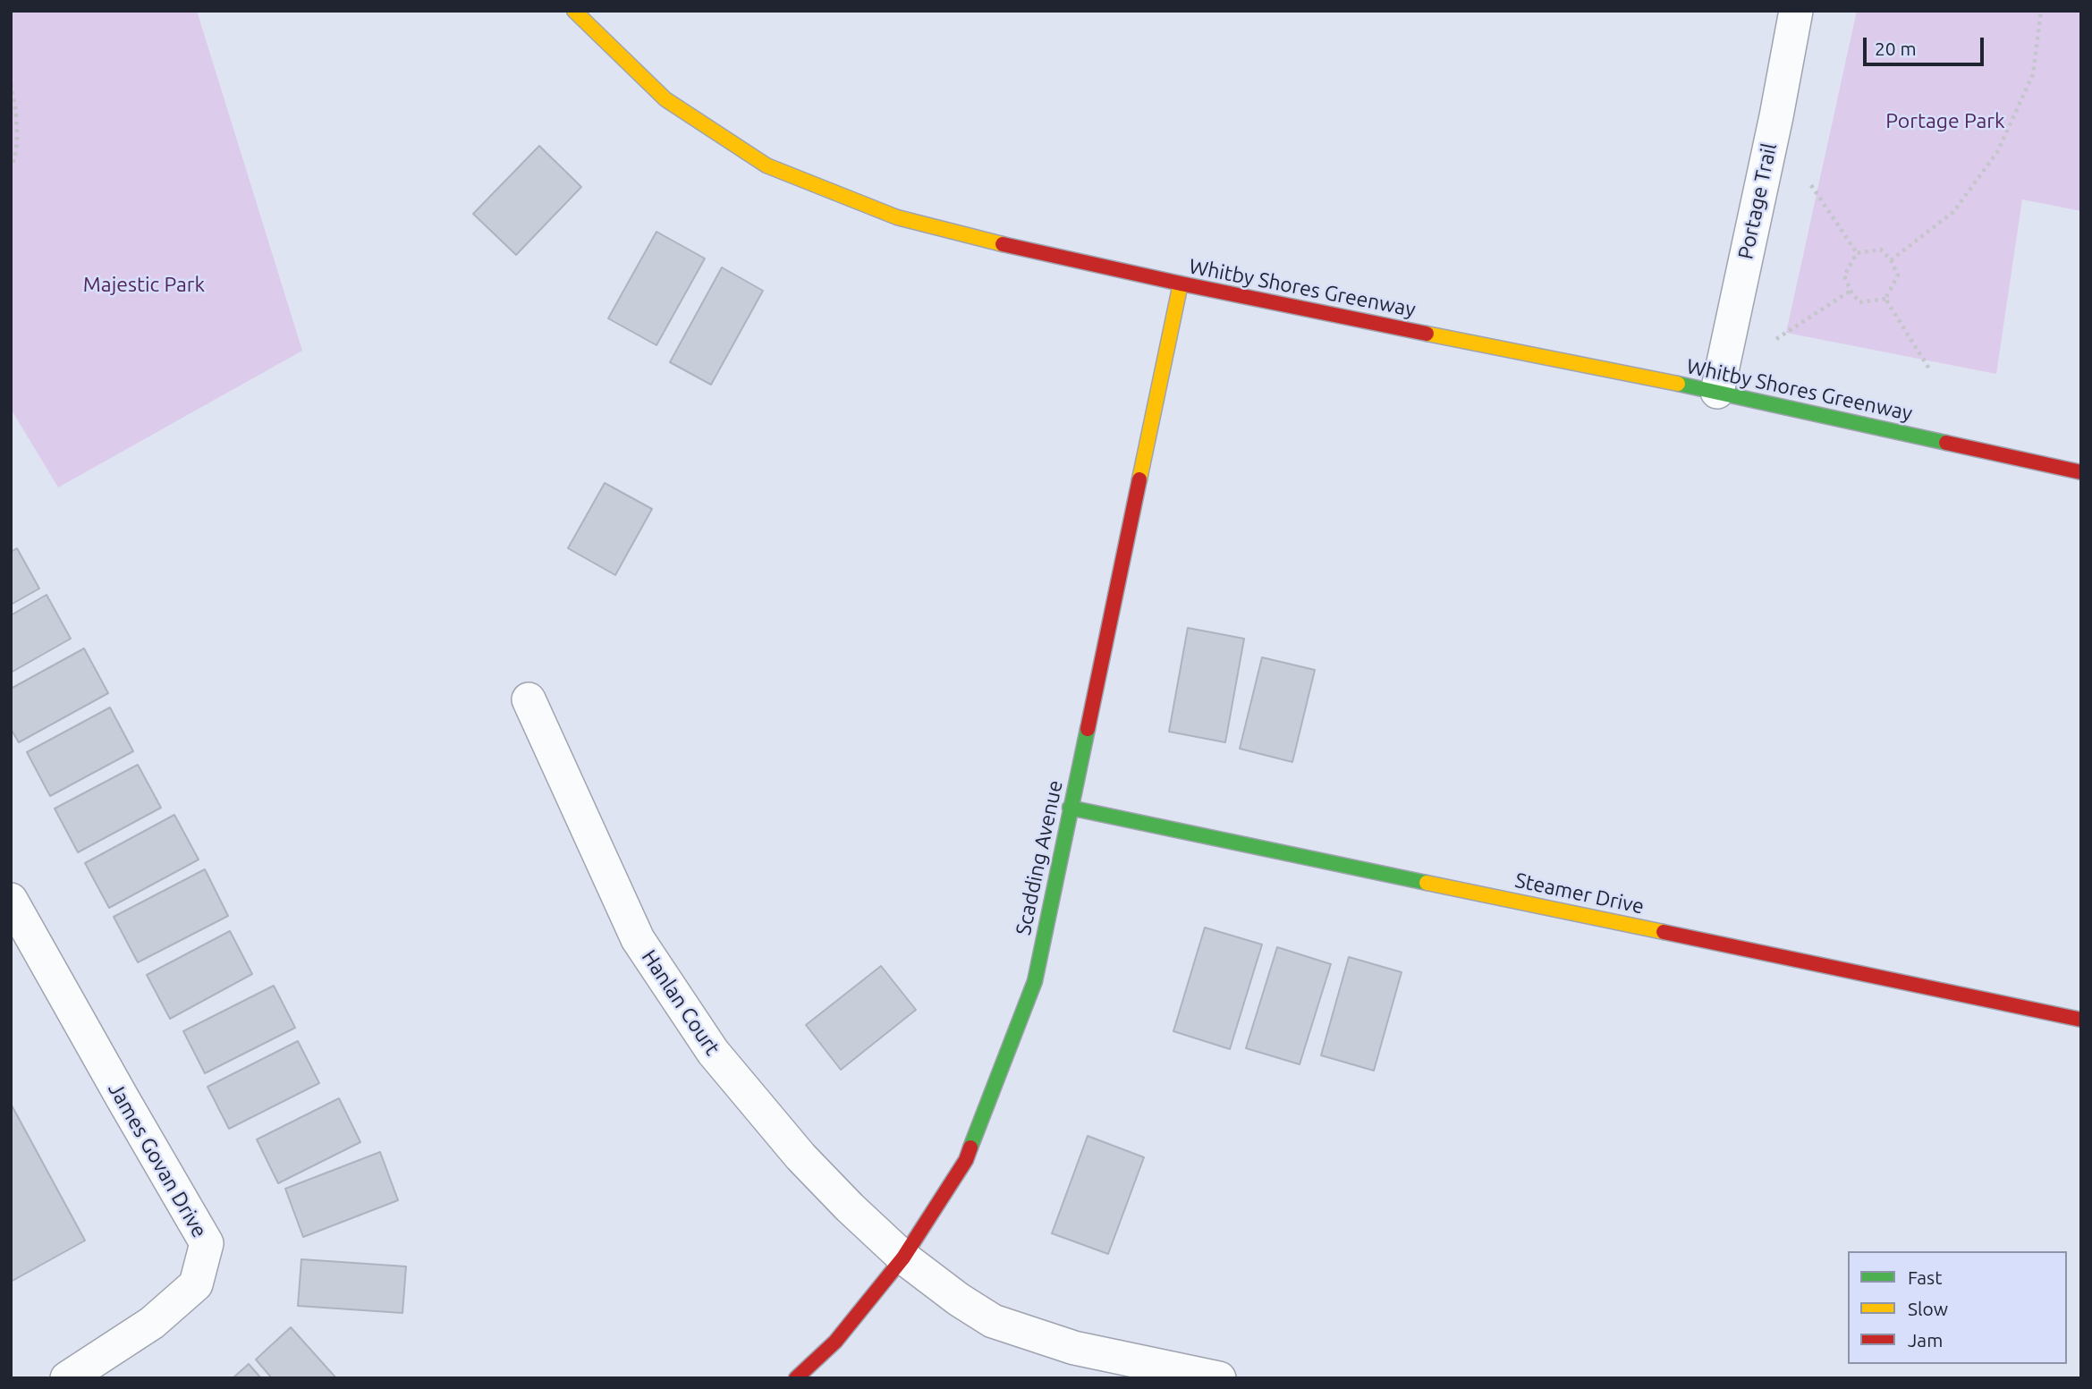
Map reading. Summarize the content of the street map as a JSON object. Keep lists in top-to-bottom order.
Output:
{
  "streets": {
    "street": [
      "Portage Trail",
      "Whitby Shores Greenway",
      "Scadding Avenue",
      "Steamer Drive",
      "Hanlan Court",
      "James Govan Drive"
    ]
  },
  "crossings": [
    ["Portage Trail", "Whitby Shores Greenway"],
    ["Whitby Shores Greenway", "Scadding Avenue"],
    ["Scadding Avenue", "Steamer Drive"],
    ["Scadding Avenue", "Hanlan Court"]
  ],
  "parks": ["Portage Park", "Majestic Park"],
  "legend": ["Fast", "Slow", "Jam"],
  "scale_bar": "20 m"
}
